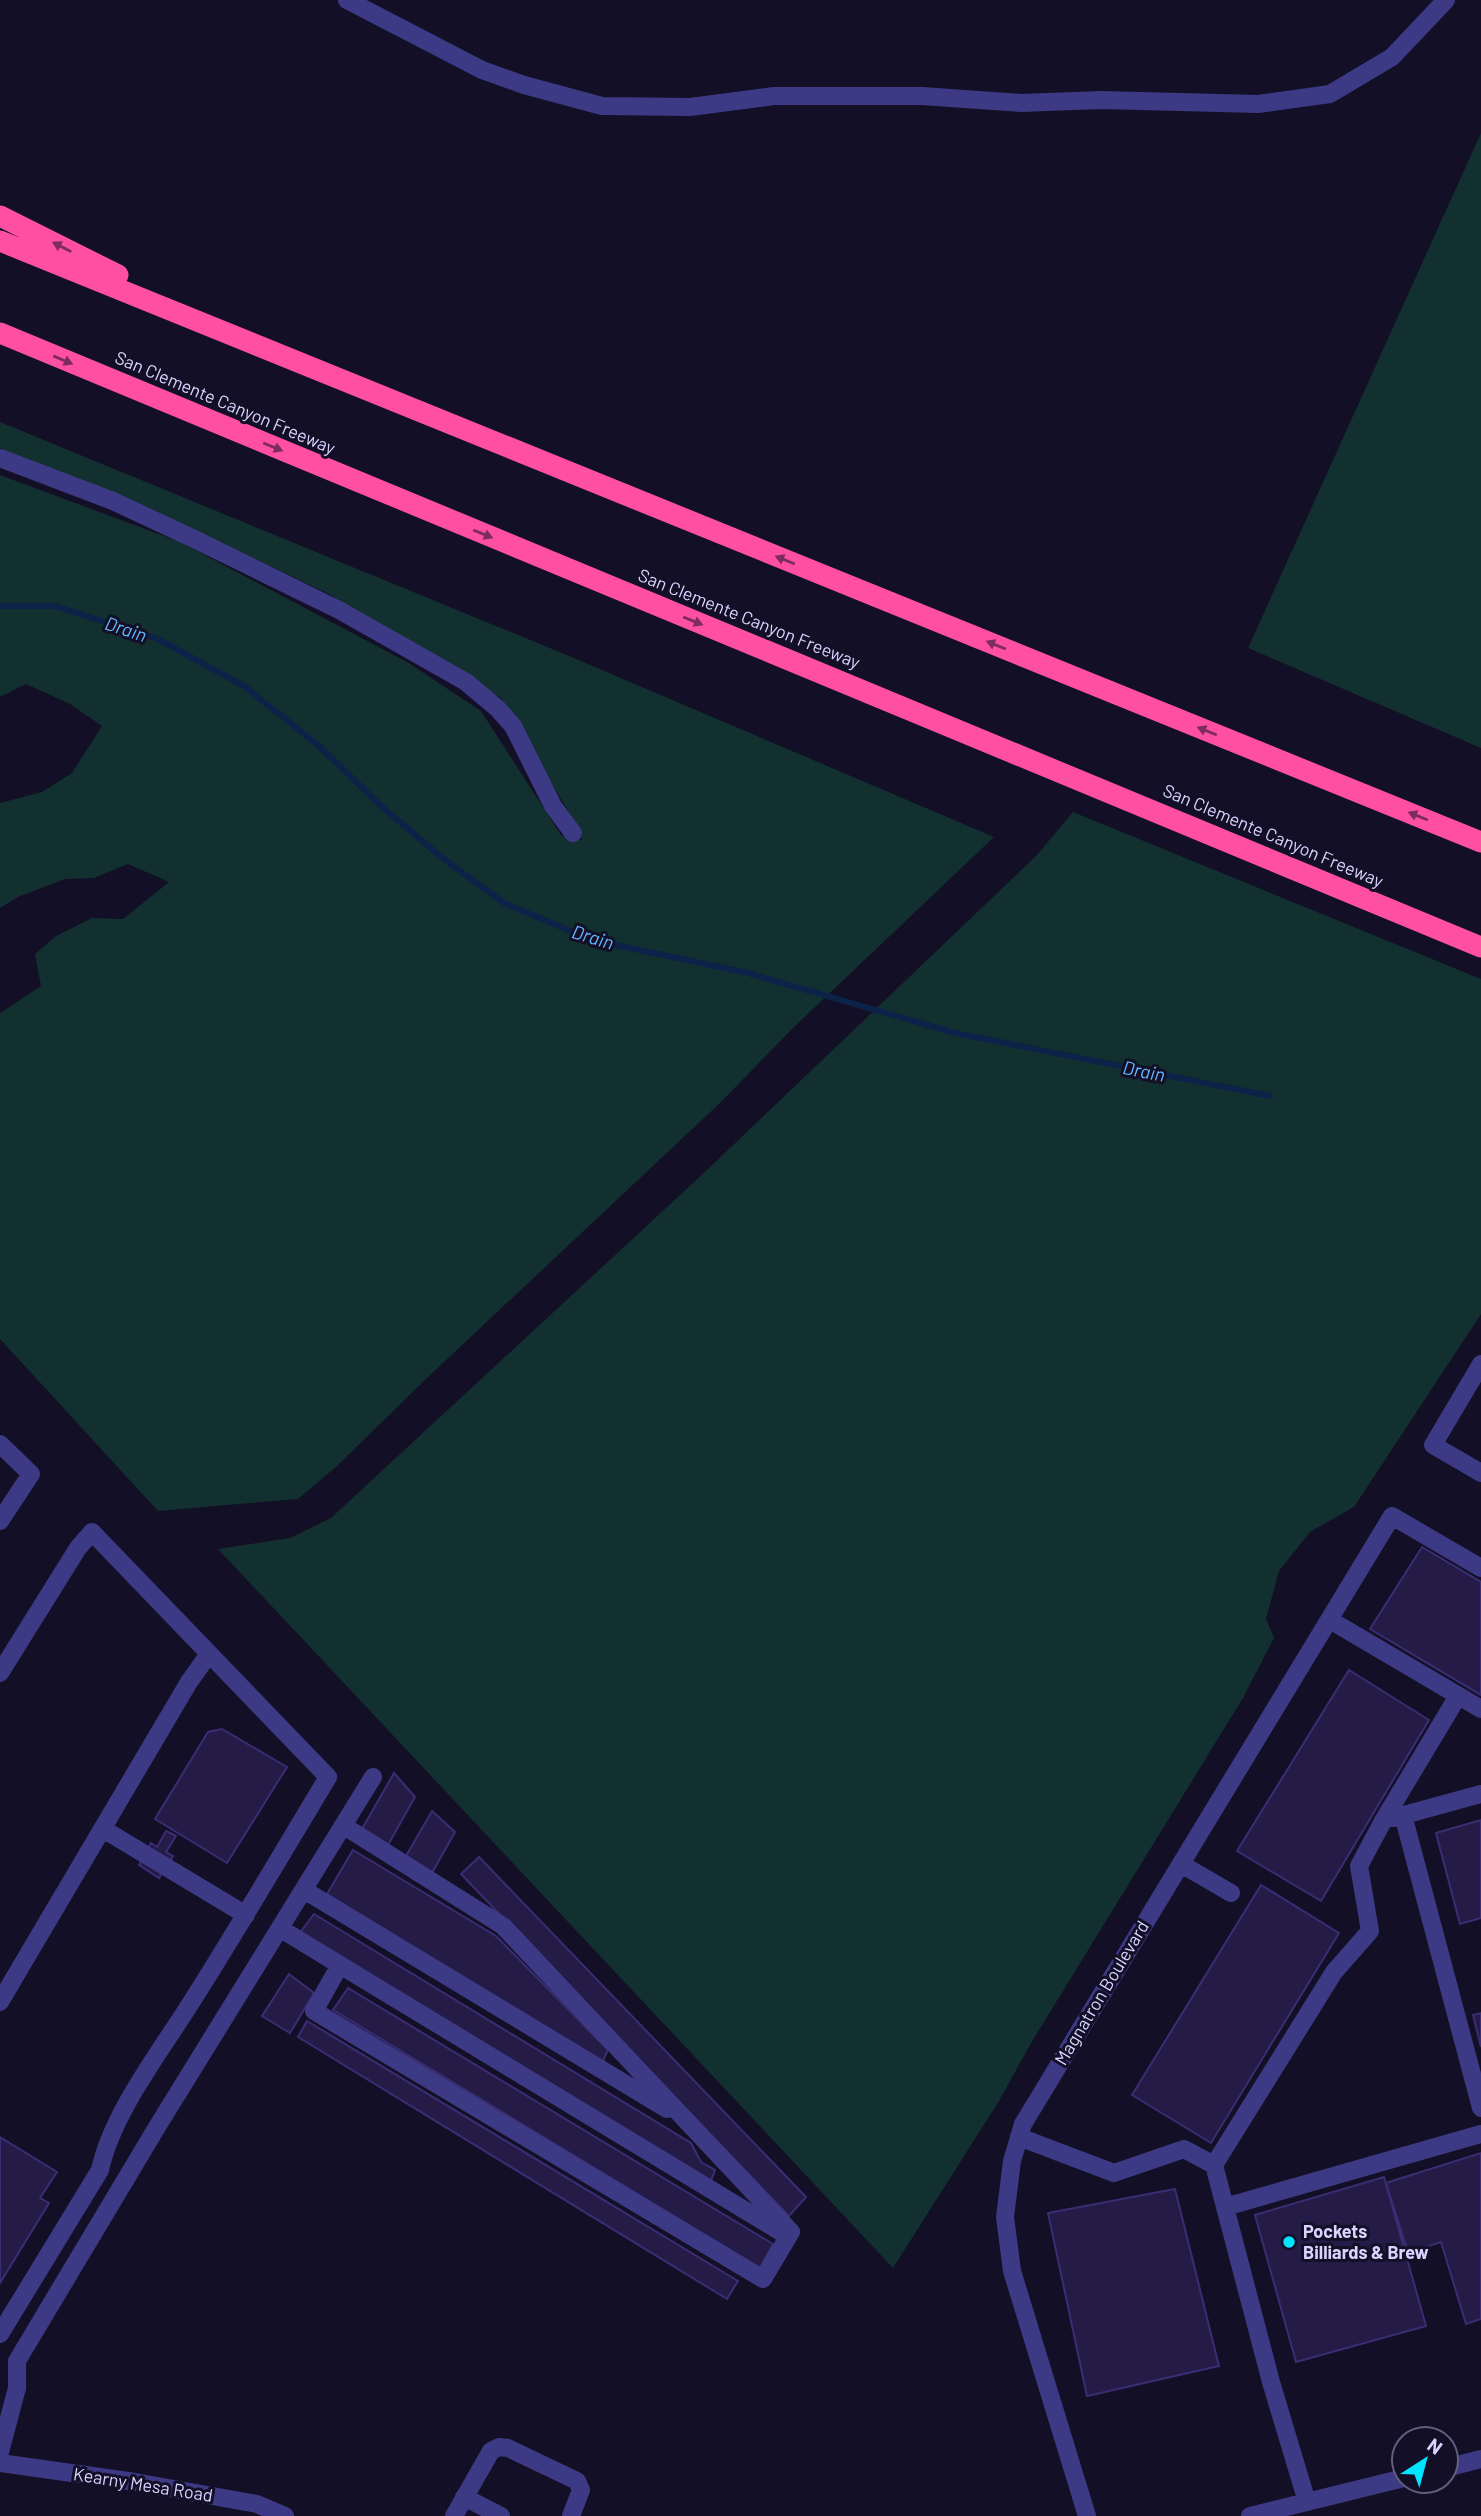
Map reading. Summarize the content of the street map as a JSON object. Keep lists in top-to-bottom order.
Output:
{
  "streets": {
    "highway": ["San Clemente Canyon Freeway"],
    "street": ["Magnatron Boulevard", "Kearny Mesa Road"]
  },
  "water": ["Drain"],
  "places": ["Pockets Billiards & Brew"],
  "north": "top right"
}
